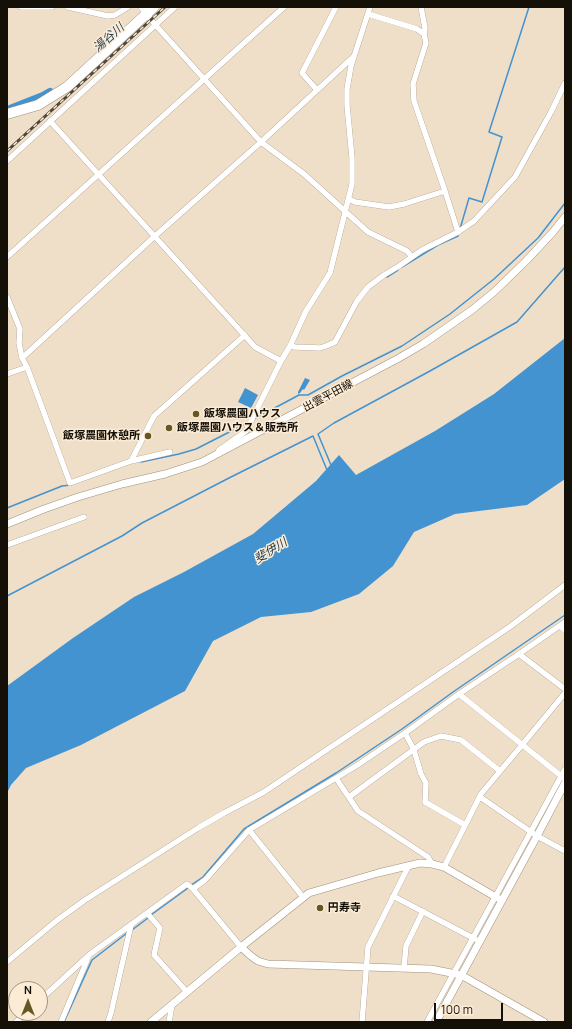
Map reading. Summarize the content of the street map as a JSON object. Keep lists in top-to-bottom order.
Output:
{
  "streets": {
    "street": ["出雲平田線"]
  },
  "water": ["湯谷川", "斐伊川"],
  "places": [
    "飯塚農園ハウス",
    "飯塚農園ハウス＆販売所",
    "飯塚農園休憩所",
    "円寿寺"
  ],
  "scale_bar": "100 m",
  "north": "top"
}
